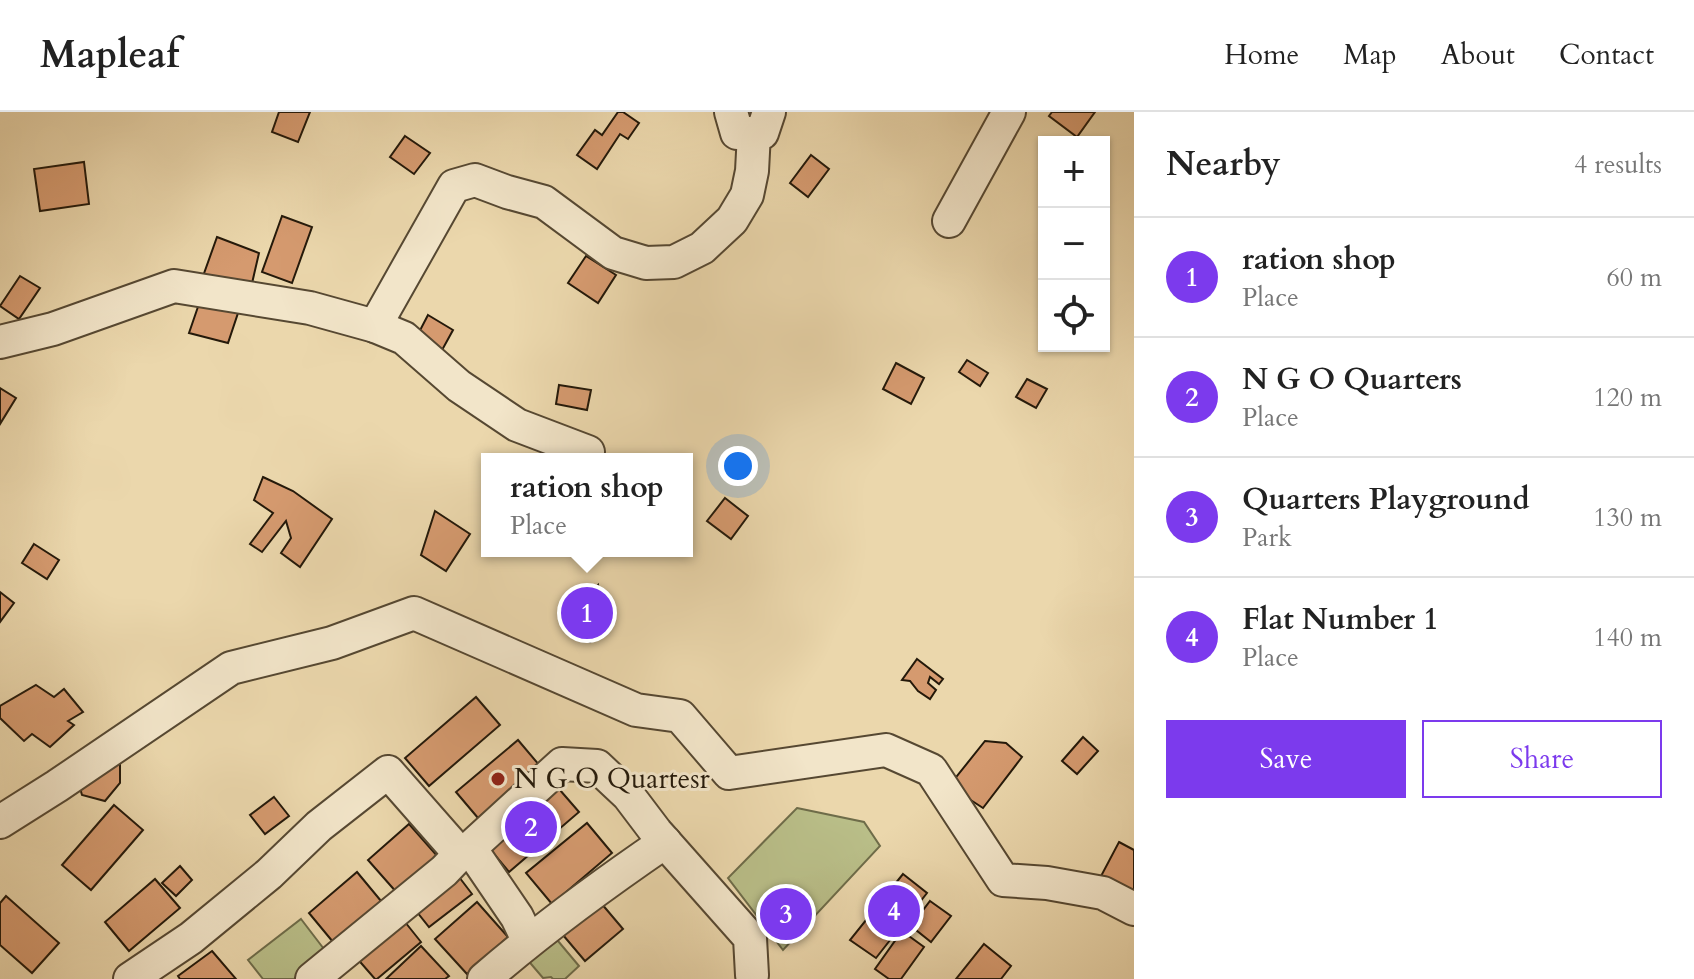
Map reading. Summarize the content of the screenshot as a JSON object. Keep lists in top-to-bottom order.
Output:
{
  "places": ["N G O Quartesr"],
  "page": {
    "header": "Mapleaf",
    "nav": [
      "Home",
      "Map",
      "About",
      "Contact"
    ],
    "heading": ["Nearby", "4 results"],
    "map_buttons": ["+", "−"],
    "list": [
      {
        "mark": "1",
        "name": "ration shop",
        "note": "Place",
        "value": "60 m"
      },
      {
        "mark": "2",
        "name": "N G O Quarters",
        "note": "Place",
        "value": "120 m"
      },
      {
        "mark": "3",
        "name": "Quarters Playground",
        "note": "Park",
        "value": "130 m"
      },
      {
        "mark": "4",
        "name": "Flat Number 1",
        "note": "Place",
        "value": "140 m"
      }
    ],
    "popup": ["ration shop", "Place"],
    "pins": [
      "1",
      "2",
      "4",
      "3"
    ],
    "buttons": ["Save", "Share"]
  }
}
